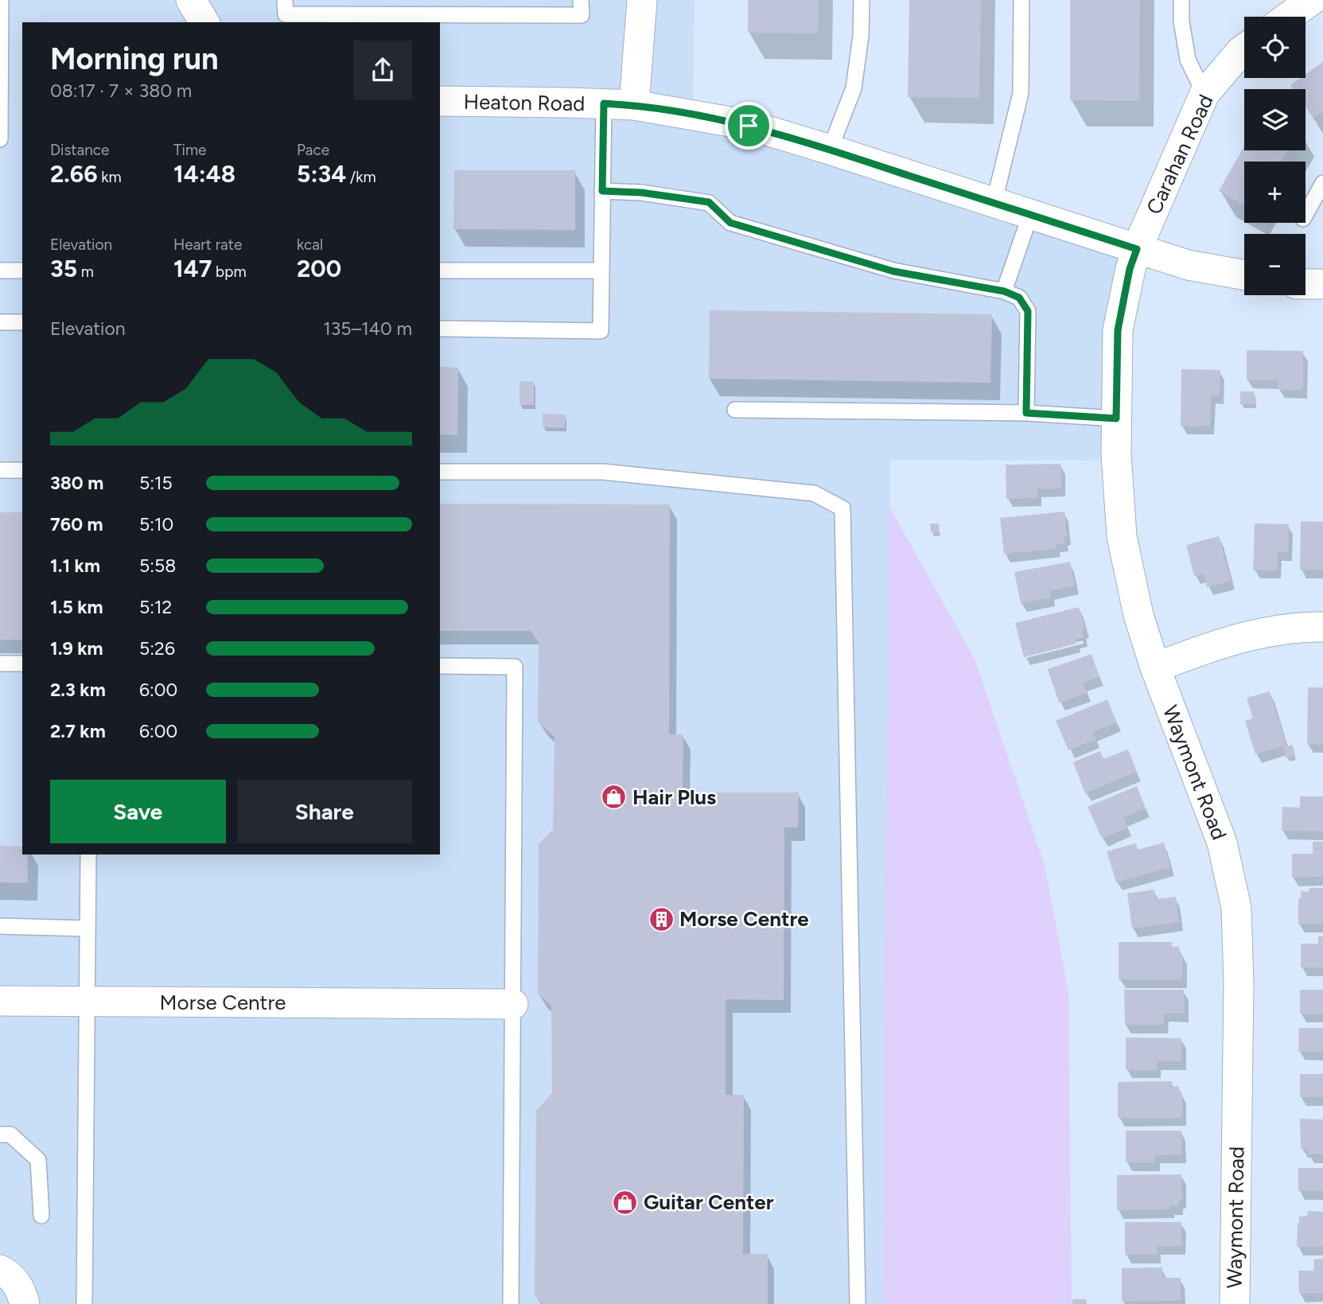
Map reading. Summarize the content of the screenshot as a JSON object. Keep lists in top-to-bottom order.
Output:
{
  "streets": {
    "street": [
      "Heaton Road",
      "Carahan Road",
      "Waymont Road",
      "Morse Centre"
    ]
  },
  "crossings": [
    ["Heaton Road", "Carahan Road"],
    ["Heaton Road", "Waymont Road"],
    ["Carahan Road", "Waymont Road"]
  ],
  "places": {
    "shop": ["Hair Plus", "Guitar Center"],
    "building": ["Morse Centre"]
  },
  "page": {
    "map_buttons": ["+", "−"],
    "heading": ["Morning run", "08:17 · 7 × 380 m"],
    "stats": [
      ["Distance", "2.66 km"],
      ["Time", "14:48"],
      ["Pace", "5:34 /km"],
      ["Elevation", "35 m"],
      ["Heart rate", "147 bpm"],
      ["kcal", "200"]
    ],
    "chart": ["Elevation", "135–140 m"],
    "list": [
      {
        "name": "380 m",
        "note": "5:15"
      },
      {
        "name": "760 m",
        "note": "5:10"
      },
      {
        "name": "1.1 km",
        "note": "5:58"
      },
      {
        "name": "1.5 km",
        "note": "5:12"
      },
      {
        "name": "1.9 km",
        "note": "5:26"
      },
      {
        "name": "2.3 km",
        "note": "6:00"
      },
      {
        "name": "2.7 km",
        "note": "6:00"
      }
    ],
    "buttons": ["Save", "Share"]
  }
}
